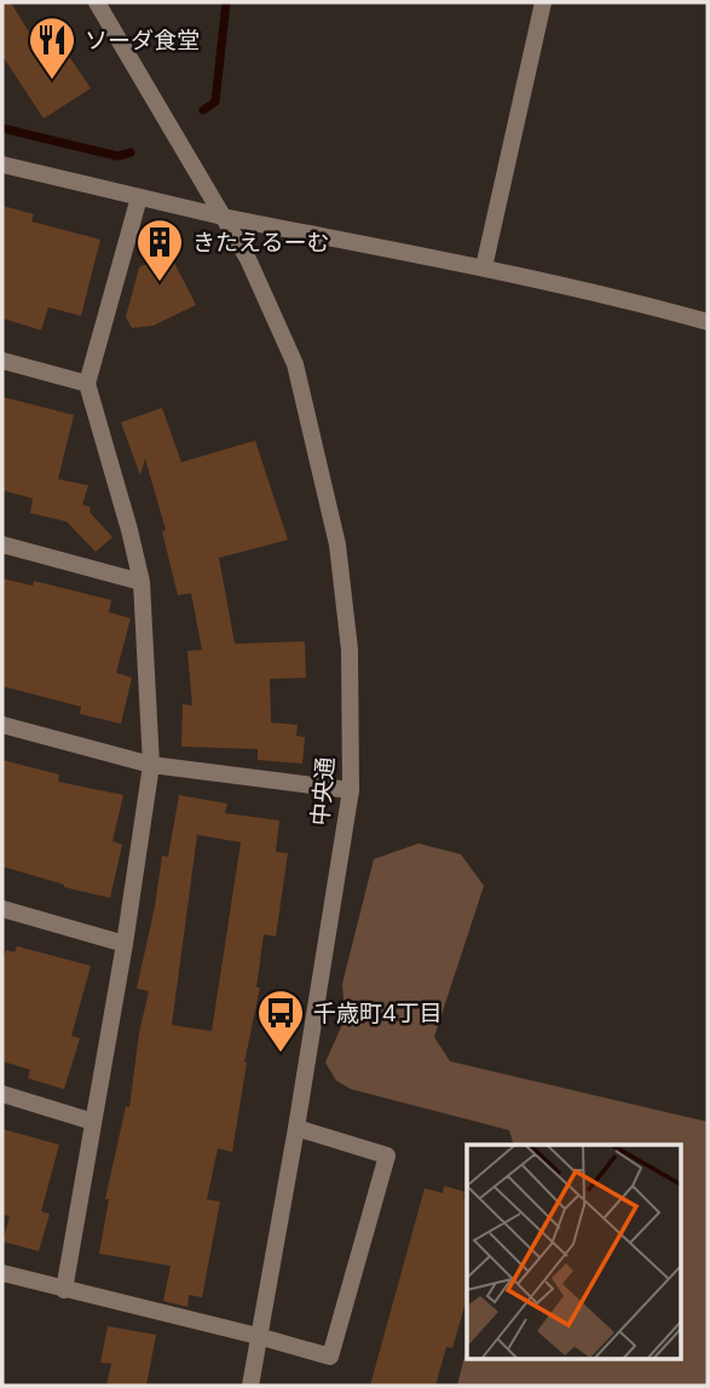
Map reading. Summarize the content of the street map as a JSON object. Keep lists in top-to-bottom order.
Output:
{
  "streets": {
    "street": ["中央通"]
  },
  "places": {
    "restaurant": ["ソーダ食堂"],
    "building": ["きたえるーむ"],
    "bus stop": ["千歳町4丁目"]
  }
}
